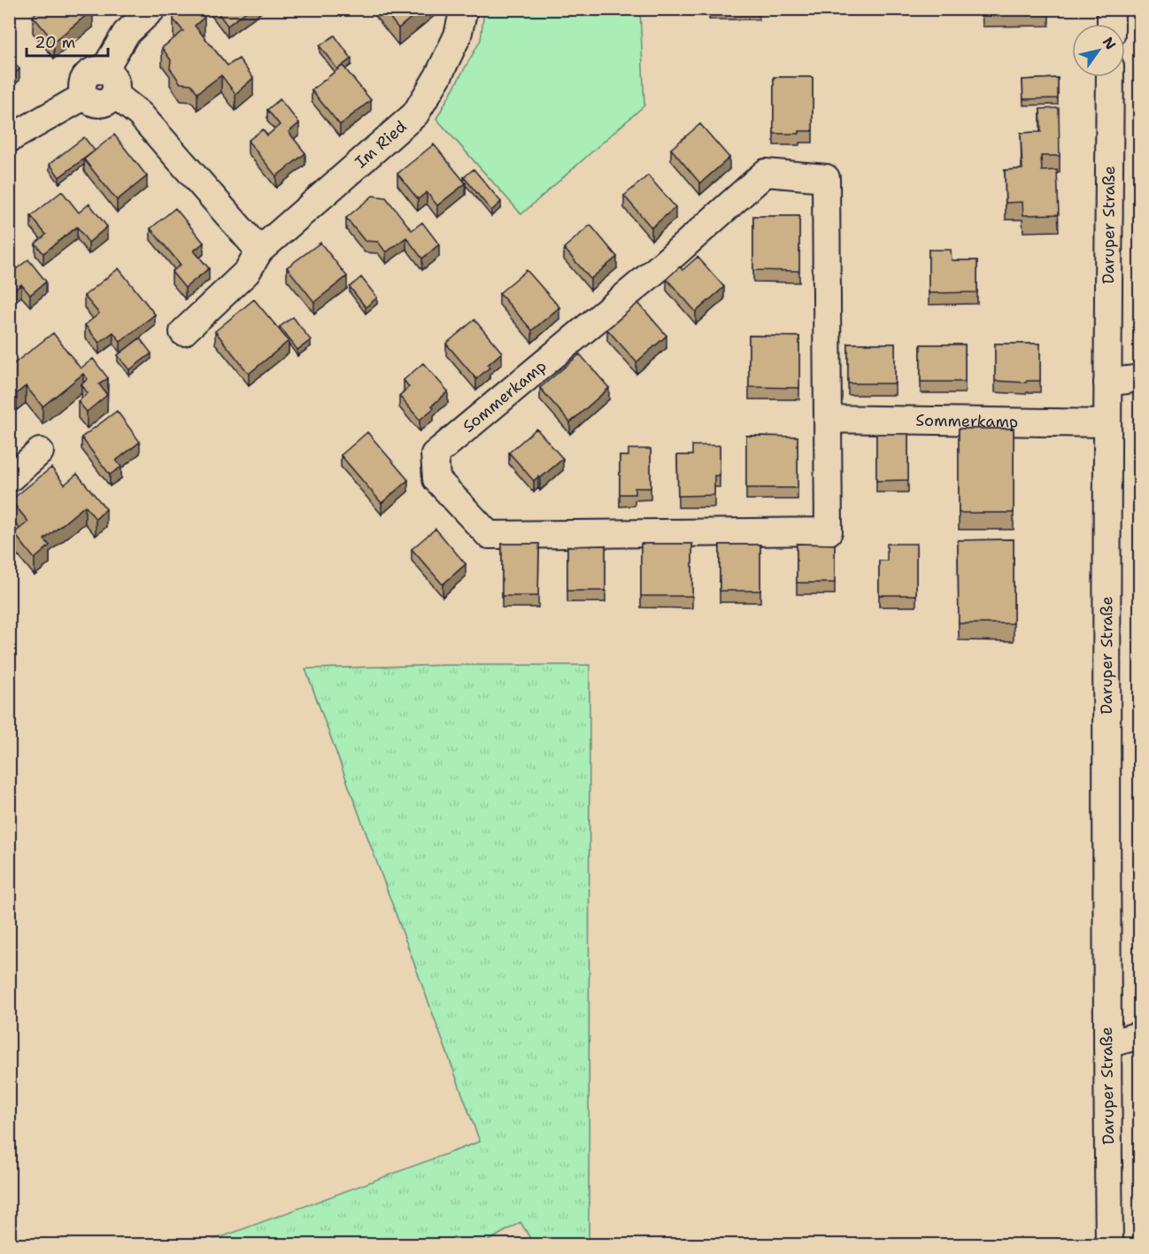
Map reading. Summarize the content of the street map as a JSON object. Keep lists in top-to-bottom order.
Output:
{
  "streets": {
    "street": ["Im Ried", "Daruper Straße", "Sommerkamp"]
  },
  "crossings": [
    ["Daruper Straße", "Sommerkamp"]
  ],
  "scale_bar": "20 m",
  "north": "top right"
}
